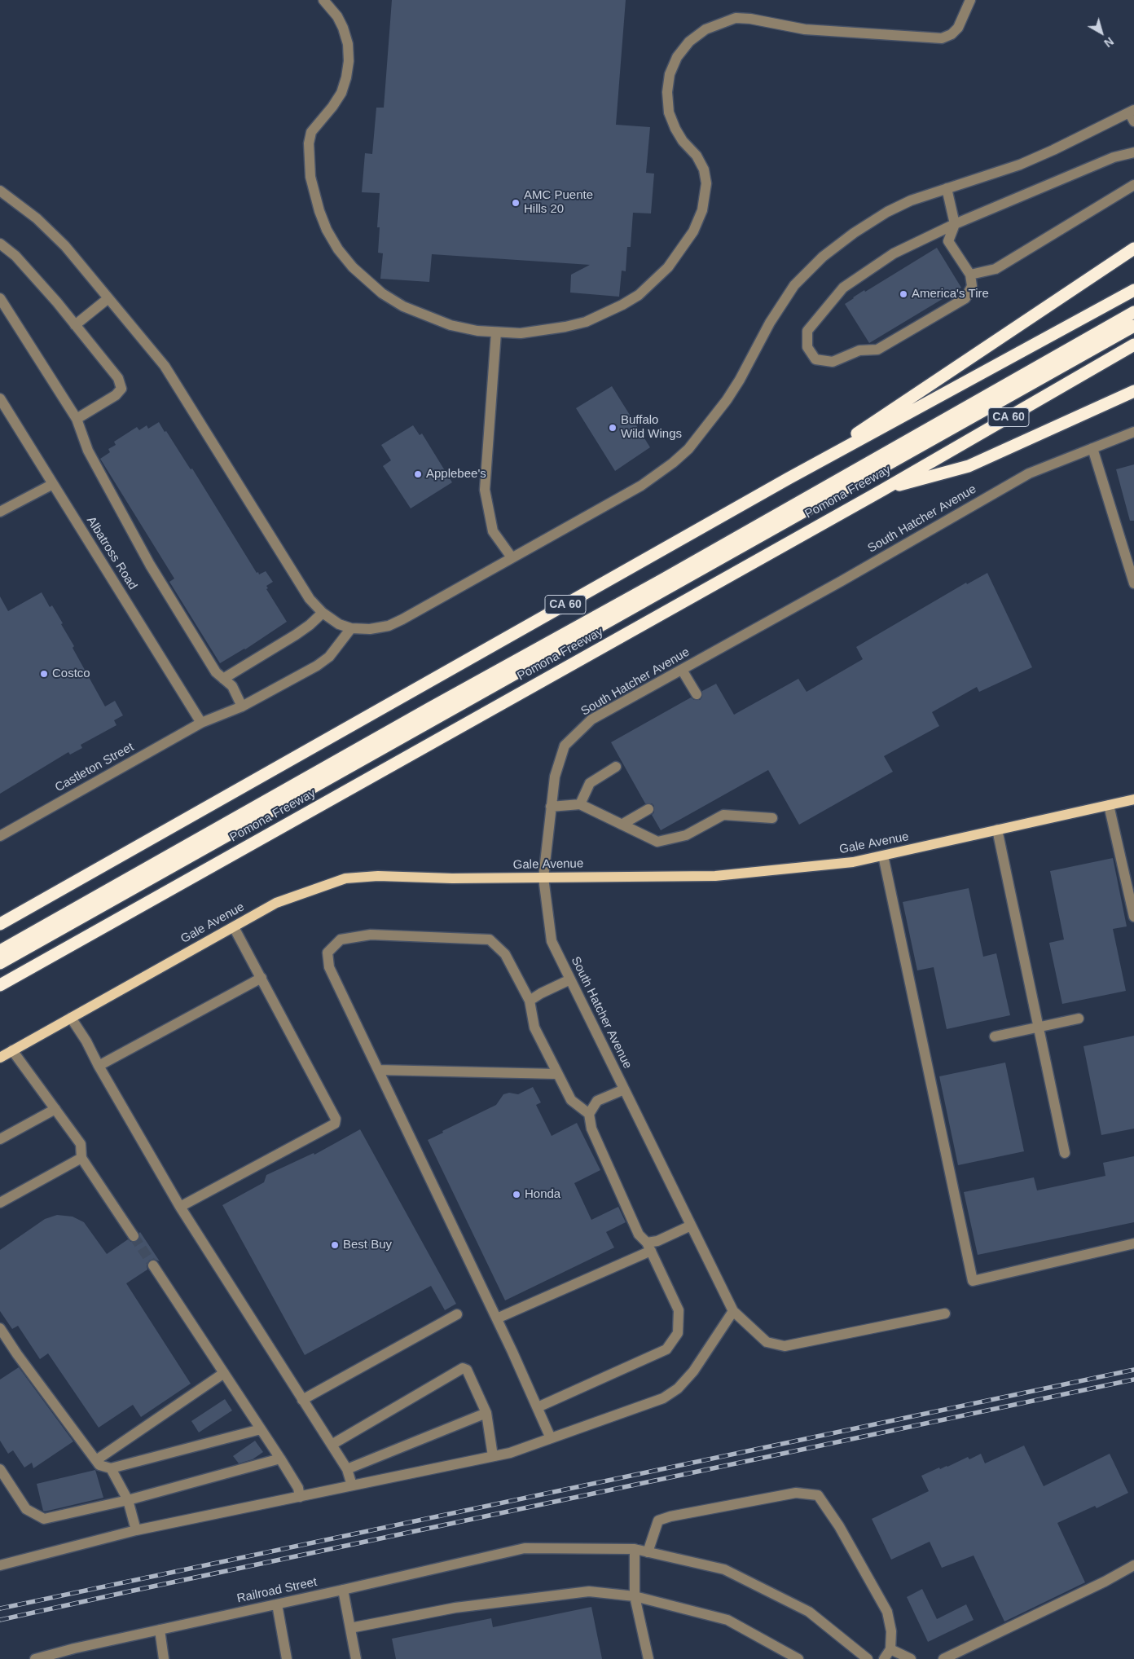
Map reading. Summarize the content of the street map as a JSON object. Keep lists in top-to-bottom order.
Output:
{
  "streets": {
    "highway": ["CA 60", "Pomona Freeway"],
    "main road": ["Gale Avenue"],
    "street": [
      "South Hatcher Avenue",
      "Albatross Road",
      "Castleton Street",
      "Railroad Street"
    ]
  },
  "crossings": [
    ["South Hatcher Avenue", "Gale Avenue"],
    ["Albatross Road", "Castleton Street"]
  ],
  "places": [
    "AMC Puente Hills 20",
    "America's Tire",
    "Buffalo Wild Wings",
    "Applebee's",
    "Costco",
    "Honda",
    "Best Buy"
  ],
  "north": "bottom right"
}
